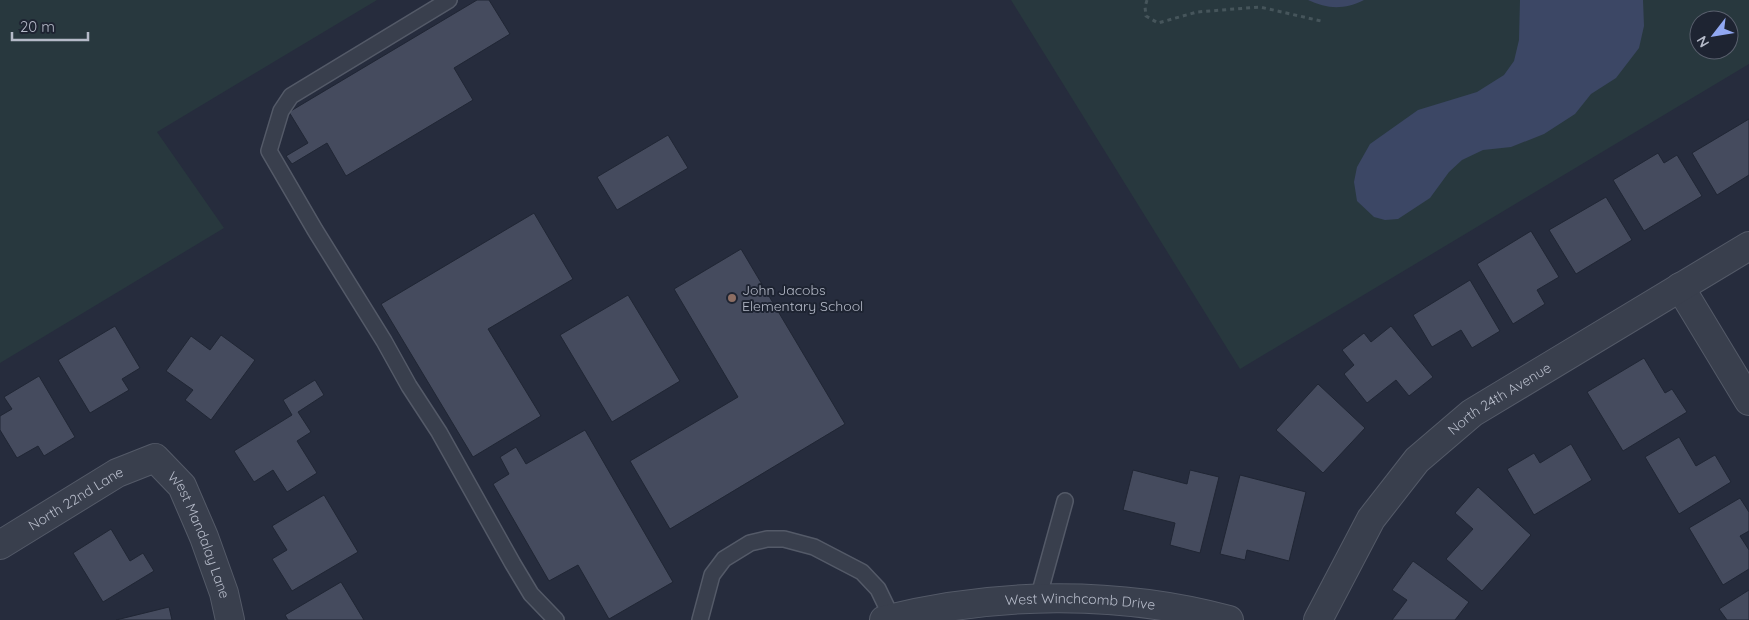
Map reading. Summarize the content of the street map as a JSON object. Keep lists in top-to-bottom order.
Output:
{
  "streets": {
    "street": [
      "North 24th Avenue",
      "North 22nd Lane",
      "West Mandalay Lane",
      "West Winchcomb Drive"
    ]
  },
  "crossings": [
    ["North 22nd Lane", "West Mandalay Lane"]
  ],
  "places": ["John Jacobs Elementary School"],
  "scale_bar": "20 m",
  "north": "bottom left"
}
